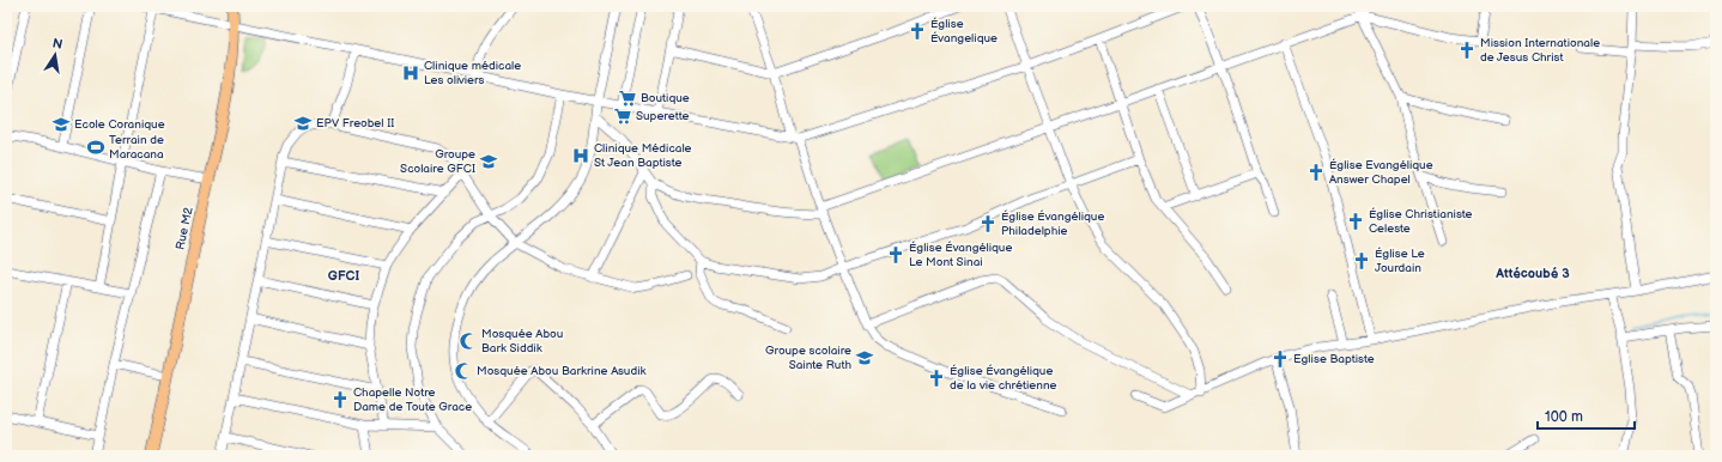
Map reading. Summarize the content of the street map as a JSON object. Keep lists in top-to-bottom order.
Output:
{
  "streets": {
    "main road": ["Rue M2"]
  },
  "districts": ["Attécoubé 3", "GFCI"],
  "places": {
    "church": [
      "Église Évangelique",
      "Mission Internationale de Jesus Christ",
      "Église Evangélique Answer Chapel",
      "Église Christianiste Celeste",
      "Église Évangélique Philadelphie",
      "Église Évangélique Le Mont Sinai",
      "Église Le Jourdain",
      "Eglise Baptiste",
      "Église Évangélique de la vie chrétienne",
      "Chapelle Notre Dame de Toute Grace"
    ],
    "hospital": ["Clinique médicale Les oliviers", "Clinique Médicale St Jean Baptiste"],
    "supermarket": ["Boutique", "Superette"],
    "school or university": [
      "EPV Freobel II",
      "Ecole Coranique",
      "Groupe Scolaire GFCI",
      "Groupe scolaire Sainte Ruth"
    ],
    "sports": ["Terrain de Maracana"],
    "mosque": ["Mosquée Abou Bark Siddik", "Mosquée Abou Barkrine Asudik"]
  },
  "scale_bar": "100 m",
  "north": "top"
}
